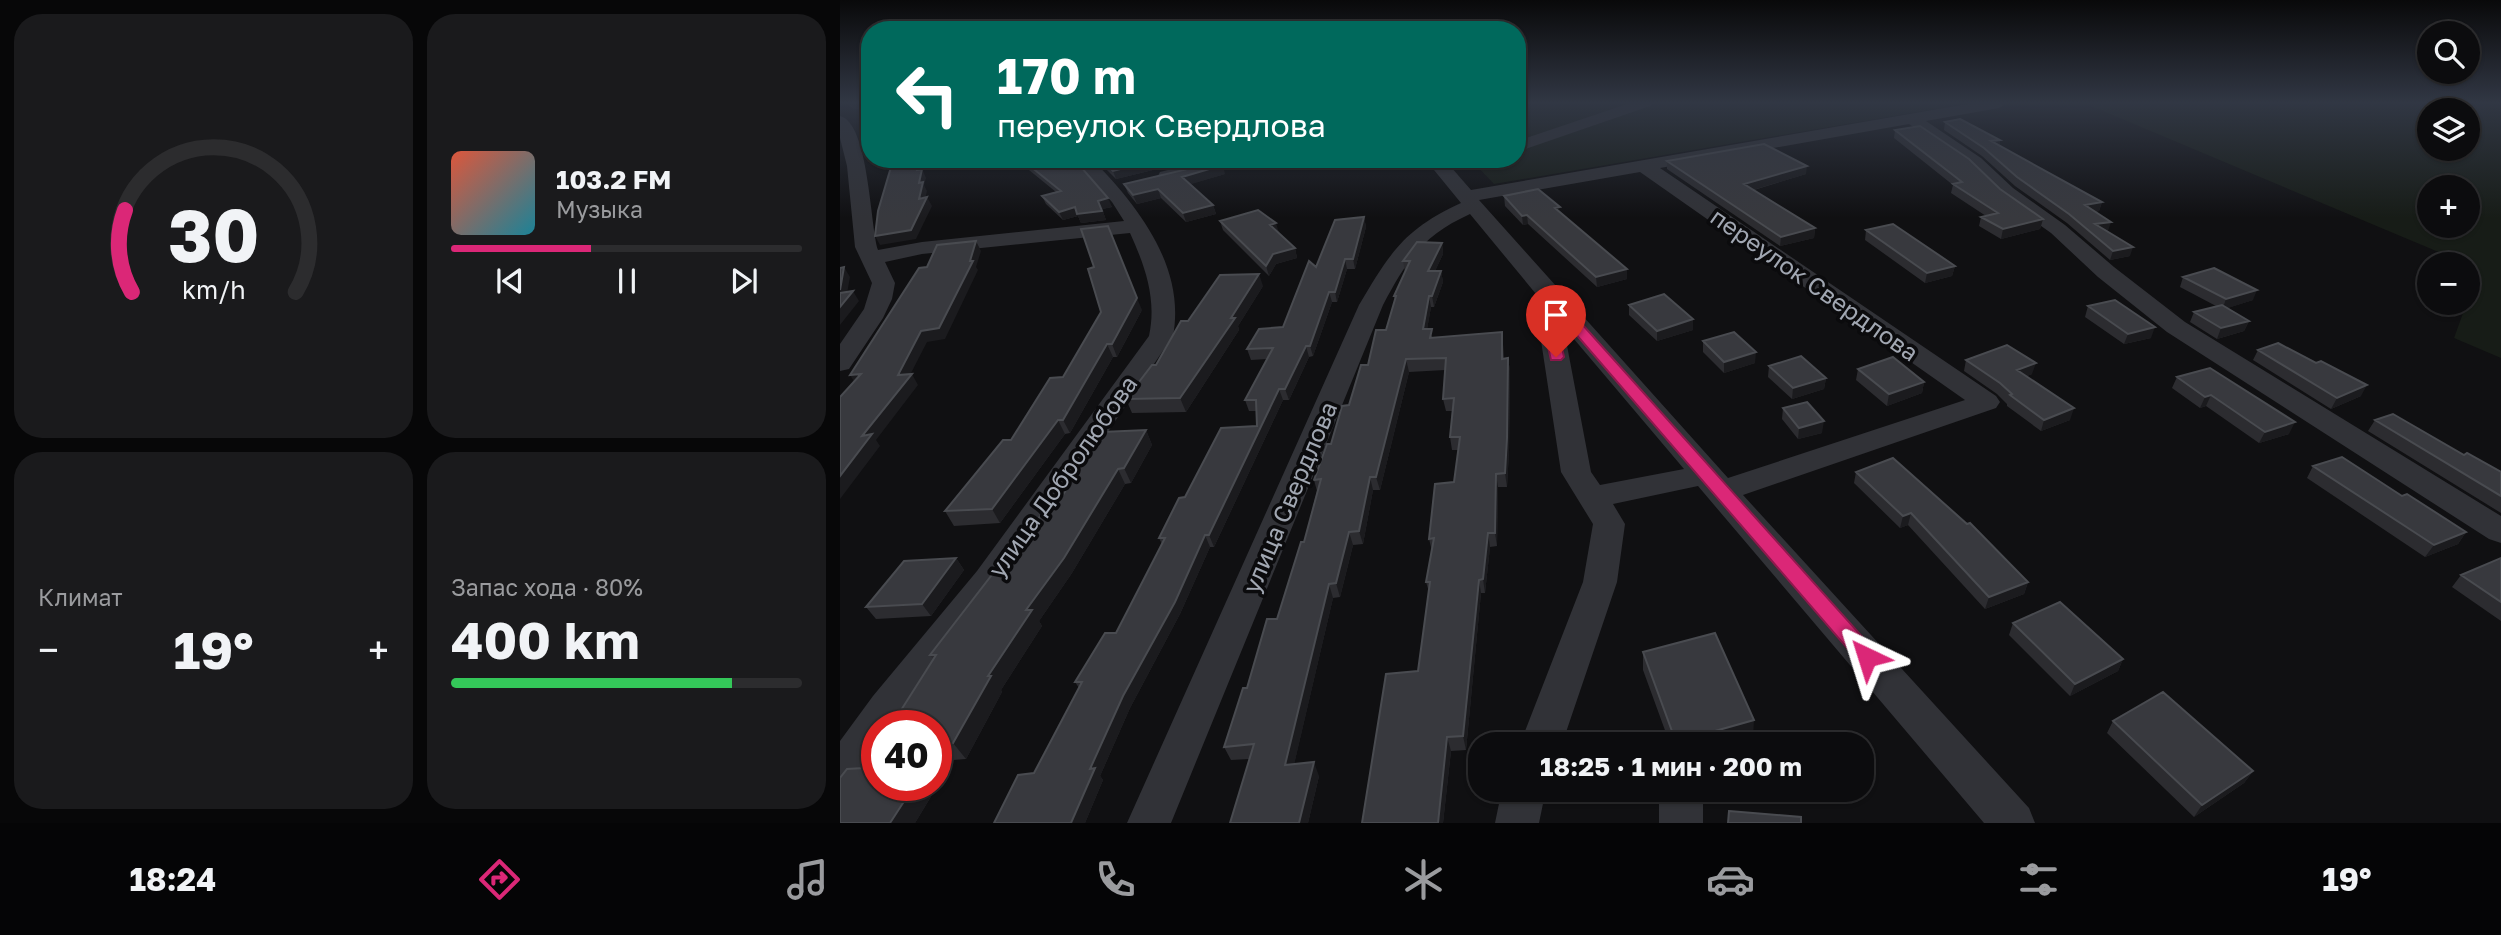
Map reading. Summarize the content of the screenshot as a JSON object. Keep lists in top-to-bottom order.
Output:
{
  "streets": {
    "street": ["переулок Свердлова", "улица Добролюбова", "улица Свердлова"]
  },
  "crossings": [
    ["переулок Свердлова", "улица Свердлова"]
  ],
  "page": {
    "map_buttons": ["+", "−"],
    "turn": ["170 m", "переулок Свердлова"],
    "song": ["103.2 FM", "Музыка"],
    "tile": [
      "Климат",
      ["Запас хода · 80%", "400 km"]
    ],
    "heat": ["−", "19°", "+"],
    "limit": "40",
    "trip": "18:25 · 1 мин · 200 m",
    "tabs": ["18:24", "19°"],
    "gauge": ["30", "km/h"]
  }
}
